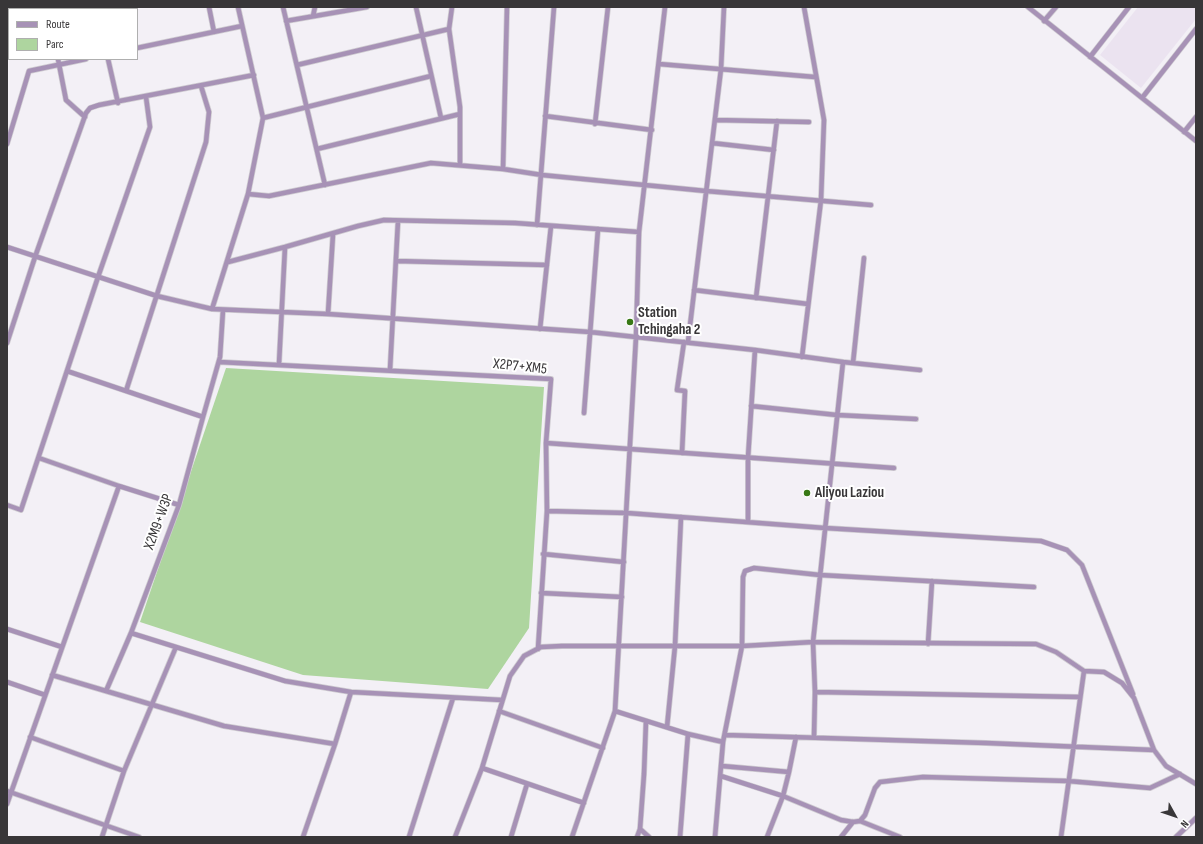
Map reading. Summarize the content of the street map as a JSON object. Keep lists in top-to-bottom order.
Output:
{
  "streets": {
    "street": ["X2P7+XM5", "X2M9+W3P"]
  },
  "crossings": [
    ["X2P7+XM5", "X2M9+W3P"]
  ],
  "places": ["Station Tchingaha 2", "Aliyou Laziou"],
  "legend": ["Route", "Parc"],
  "north": "bottom right"
}
